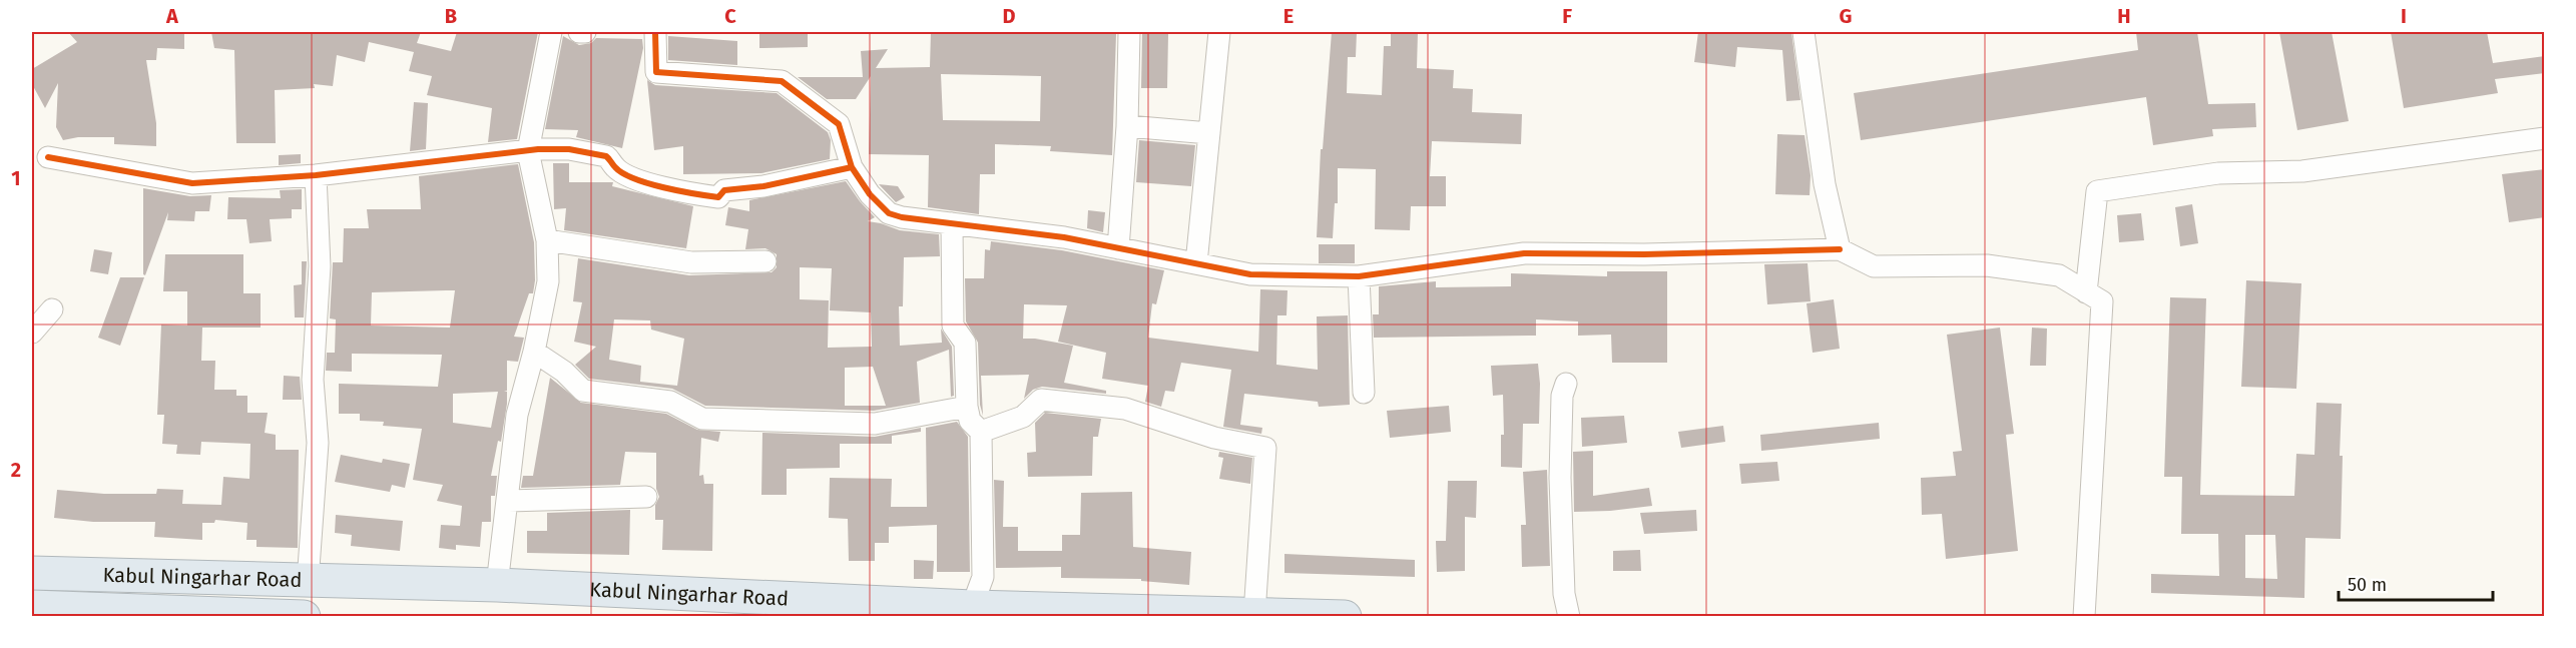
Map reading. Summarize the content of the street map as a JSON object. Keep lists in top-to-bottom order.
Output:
{
  "streets": {
    "highway": ["Kabul Ningarhar Road"]
  },
  "scale_bar": "50 m",
  "grid": {
    "columns": [
      "A",
      "B",
      "C",
      "D",
      "E",
      "F",
      "G",
      "H",
      "I"
    ],
    "rows": ["1", "2"]
  }
}
